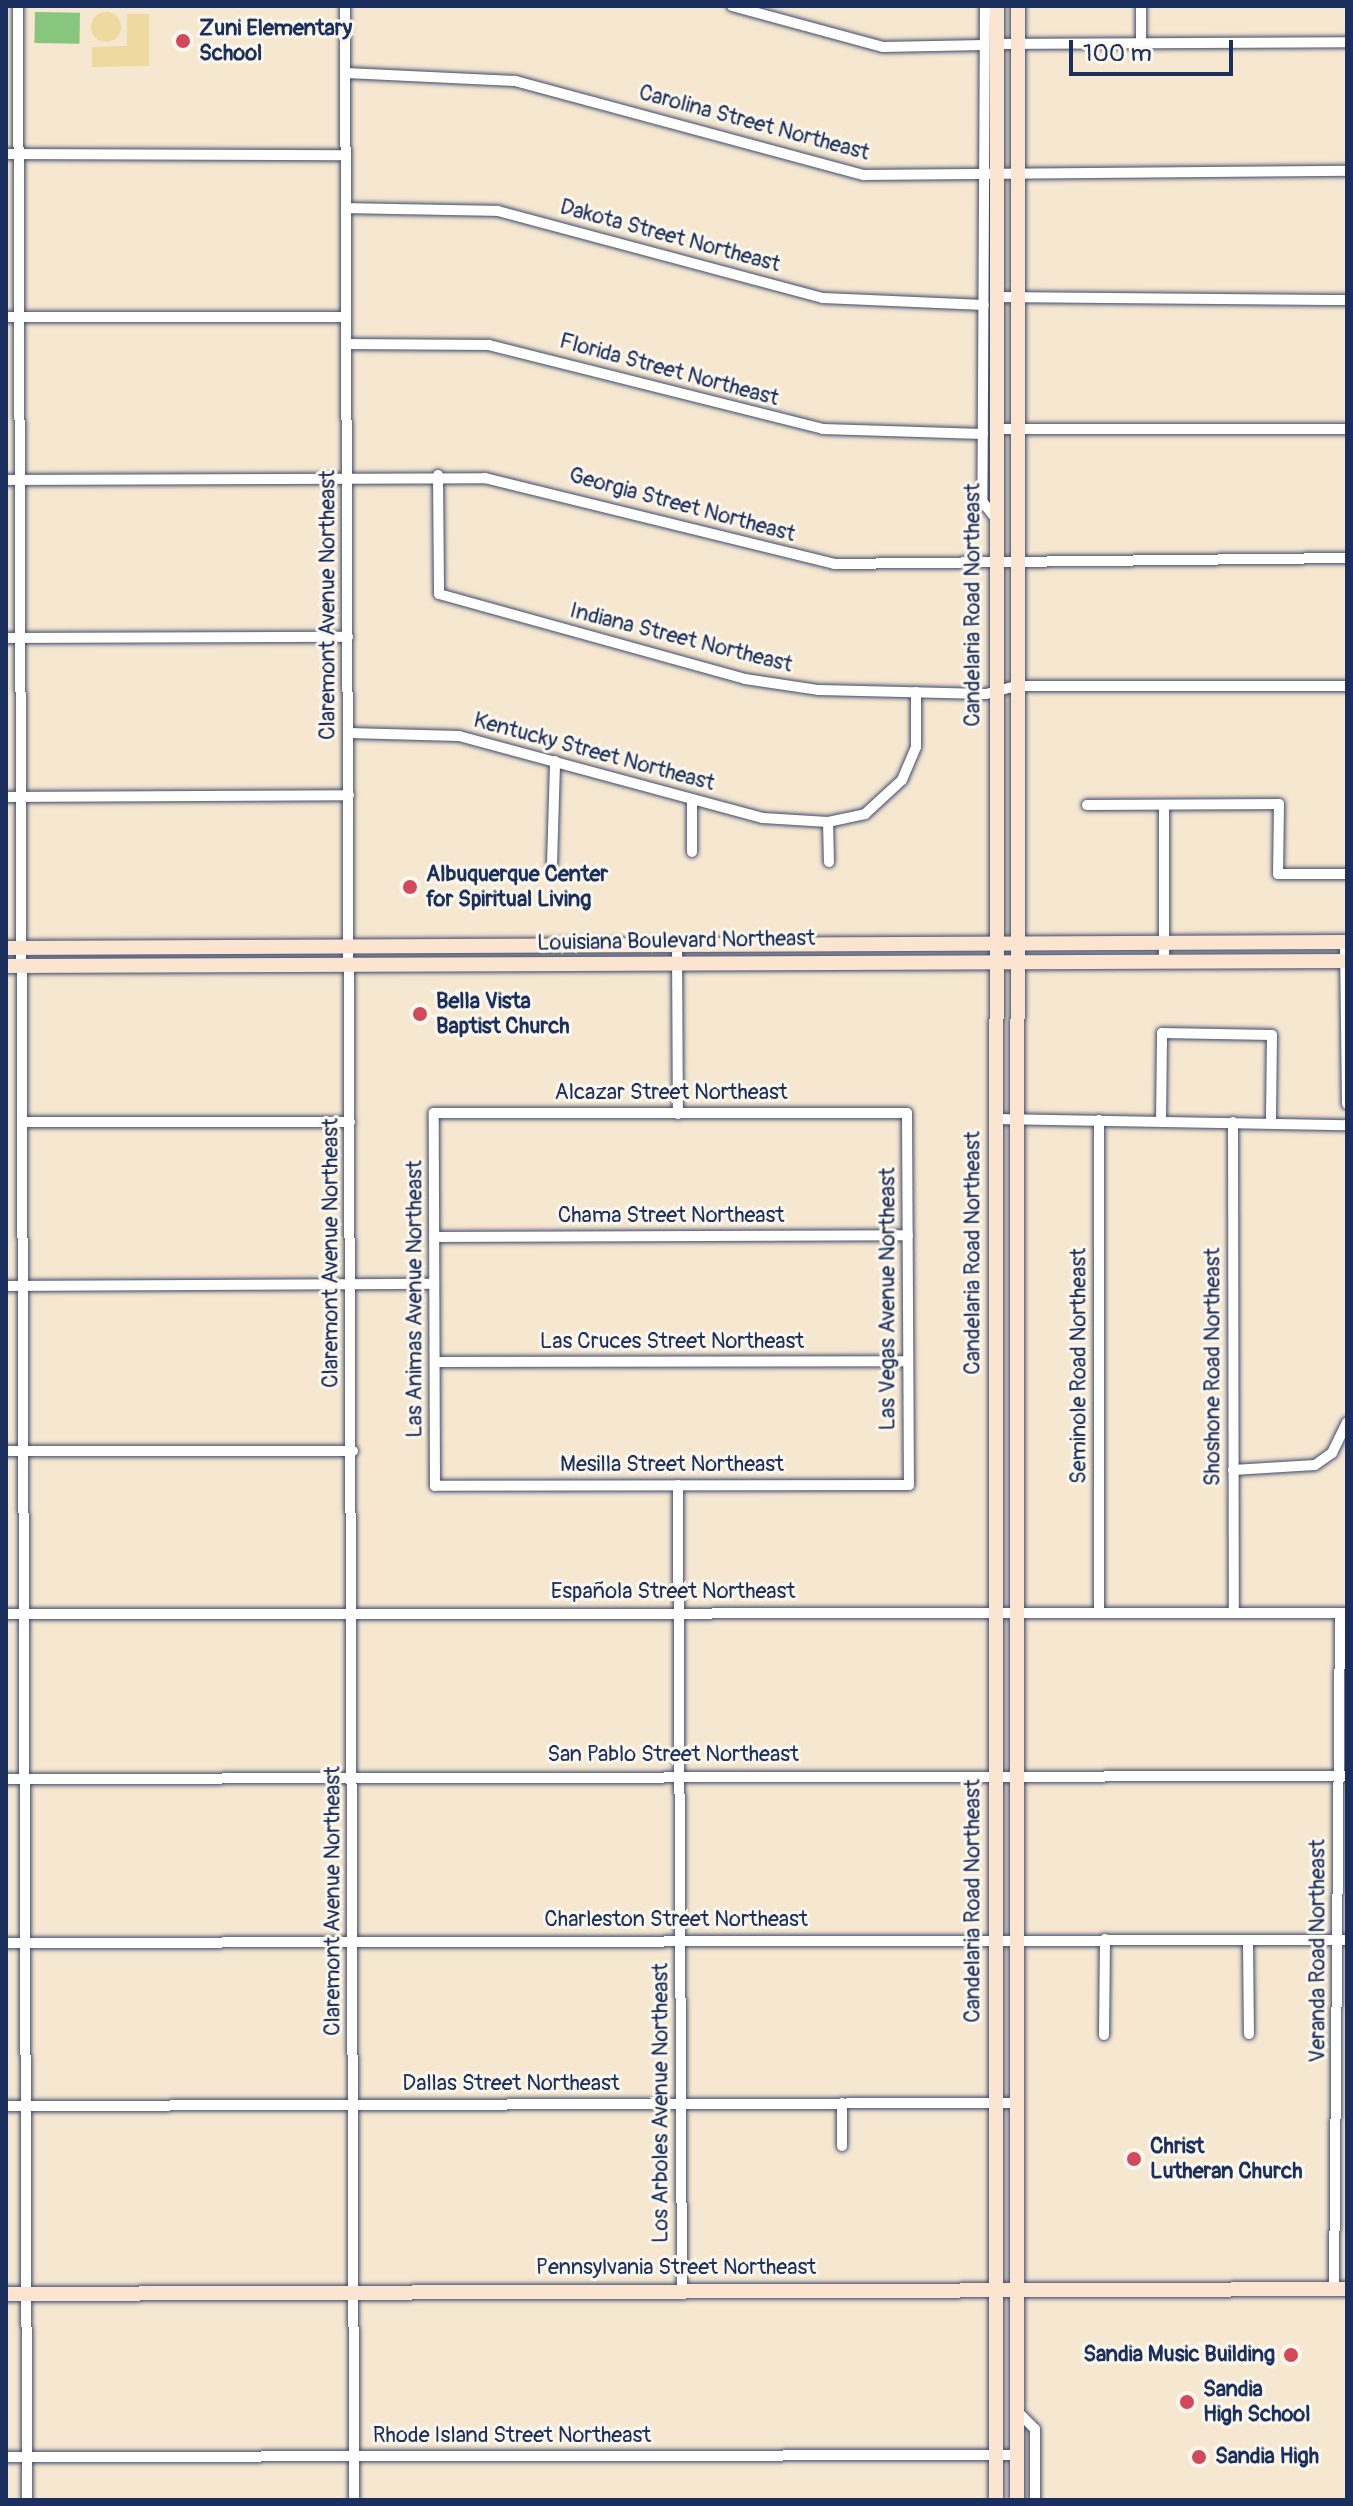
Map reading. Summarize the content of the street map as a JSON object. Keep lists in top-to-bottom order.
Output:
{
  "streets": {
    "main road": ["Candelaria Road Northeast", "Louisiana Boulevard Northeast", "Pennsylvania Street Northeast"],
    "street": [
      "Carolina Street Northeast",
      "Dakota Street Northeast",
      "Florida Street Northeast",
      "Georgia Street Northeast",
      "Claremont Avenue Northeast",
      "Indiana Street Northeast",
      "Kentucky Street Northeast",
      "Alcazar Street Northeast",
      "Chama Street Northeast",
      "Las Animas Avenue Northeast",
      "Las Vegas Avenue Northeast",
      "Las Cruces Street Northeast",
      "Seminole Road Northeast",
      "Shoshone Road Northeast",
      "Mesilla Street Northeast",
      "Española Street Northeast",
      "San Pablo Street Northeast",
      "Charleston Street Northeast",
      "Veranda Road Northeast",
      "Dallas Street Northeast",
      "Los Arboles Avenue Northeast",
      "Rhode Island Street Northeast"
    ]
  },
  "crossings": [
    ["Carolina Street Northeast", "Claremont Avenue Northeast"],
    ["Carolina Street Northeast", "Candelaria Road Northeast"],
    ["Dakota Street Northeast", "Claremont Avenue Northeast"],
    ["Dakota Street Northeast", "Candelaria Road Northeast"],
    ["Florida Street Northeast", "Claremont Avenue Northeast"],
    ["Florida Street Northeast", "Candelaria Road Northeast"],
    ["Georgia Street Northeast", "Claremont Avenue Northeast"],
    ["Georgia Street Northeast", "Candelaria Road Northeast"],
    ["Georgia Street Northeast", "Indiana Street Northeast"],
    ["Claremont Avenue Northeast", "Kentucky Street Northeast"],
    ["Claremont Avenue Northeast", "Louisiana Boulevard Northeast"],
    ["Claremont Avenue Northeast", "Española Street Northeast"],
    ["Claremont Avenue Northeast", "San Pablo Street Northeast"],
    ["Claremont Avenue Northeast", "Charleston Street Northeast"],
    ["Claremont Avenue Northeast", "Dallas Street Northeast"],
    ["Claremont Avenue Northeast", "Pennsylvania Street Northeast"],
    ["Claremont Avenue Northeast", "Rhode Island Street Northeast"],
    ["Candelaria Road Northeast", "Indiana Street Northeast"],
    ["Candelaria Road Northeast", "Louisiana Boulevard Northeast"],
    ["Candelaria Road Northeast", "Española Street Northeast"],
    ["Candelaria Road Northeast", "San Pablo Street Northeast"],
    ["Candelaria Road Northeast", "Charleston Street Northeast"],
    ["Candelaria Road Northeast", "Dallas Street Northeast"],
    ["Candelaria Road Northeast", "Pennsylvania Street Northeast"],
    ["Candelaria Road Northeast", "Rhode Island Street Northeast"],
    ["Indiana Street Northeast", "Kentucky Street Northeast"],
    ["Alcazar Street Northeast", "Las Animas Avenue Northeast"],
    ["Alcazar Street Northeast", "Las Vegas Avenue Northeast"],
    ["Chama Street Northeast", "Las Animas Avenue Northeast"],
    ["Chama Street Northeast", "Las Vegas Avenue Northeast"],
    ["Las Animas Avenue Northeast", "Las Cruces Street Northeast"],
    ["Las Animas Avenue Northeast", "Mesilla Street Northeast"],
    ["Las Vegas Avenue Northeast", "Las Cruces Street Northeast"],
    ["Las Vegas Avenue Northeast", "Mesilla Street Northeast"],
    ["Seminole Road Northeast", "Española Street Northeast"],
    ["Shoshone Road Northeast", "Española Street Northeast"],
    ["Mesilla Street Northeast", "Los Arboles Avenue Northeast"],
    ["Española Street Northeast", "Veranda Road Northeast"],
    ["Española Street Northeast", "Los Arboles Avenue Northeast"],
    ["San Pablo Street Northeast", "Veranda Road Northeast"],
    ["San Pablo Street Northeast", "Los Arboles Avenue Northeast"],
    ["Charleston Street Northeast", "Veranda Road Northeast"],
    ["Charleston Street Northeast", "Los Arboles Avenue Northeast"],
    ["Veranda Road Northeast", "Pennsylvania Street Northeast"],
    ["Dallas Street Northeast", "Los Arboles Avenue Northeast"],
    ["Los Arboles Avenue Northeast", "Pennsylvania Street Northeast"]
  ],
  "places": [
    "Zuni Elementary School",
    "Albuquerque Center for Spiritual Living",
    "Bella Vista Baptist Church",
    "Christ Lutheran Church",
    "Sandia Music Building",
    "Sandia High School",
    "Sandia High"
  ],
  "scale_bar": "100 m"
}
